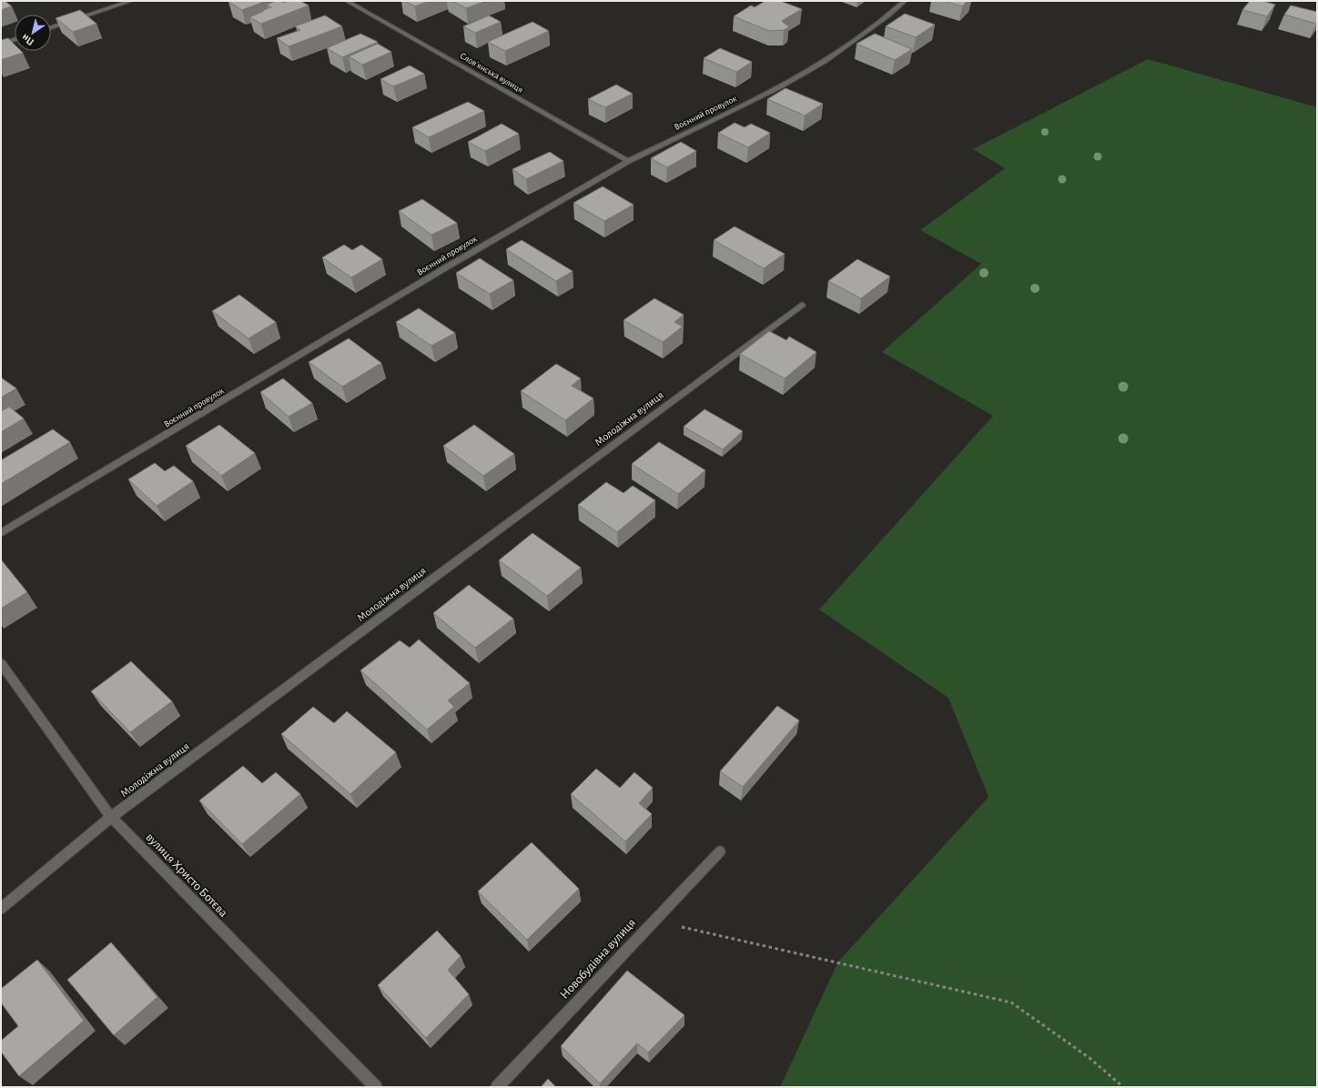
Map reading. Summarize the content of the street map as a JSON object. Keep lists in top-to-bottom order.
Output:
{
  "streets": {
    "street": [
      "Словʼянська вулиця",
      "Воєнний провулок",
      "Молодіжна вулиця",
      "вулиця Христо Ботєва",
      "Новобудівна вулиця"
    ]
  },
  "crossings": [
    ["Словʼянська вулиця", "Воєнний провулок"],
    ["Молодіжна вулиця", "вулиця Христо Ботєва"]
  ],
  "north": "bottom left"
}
